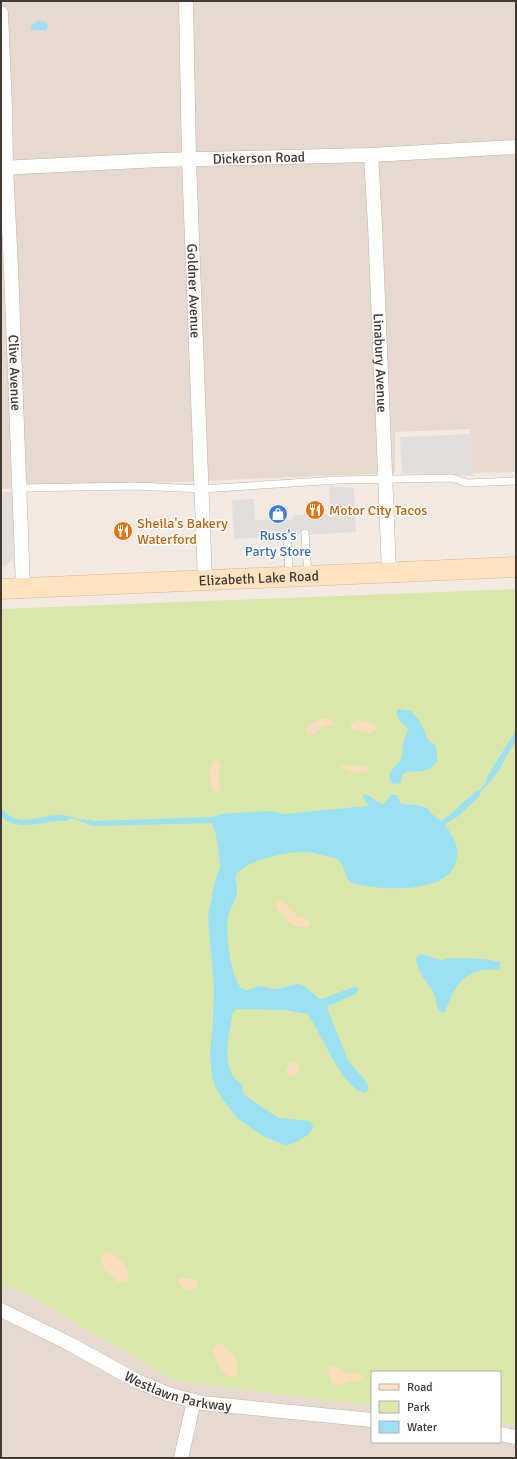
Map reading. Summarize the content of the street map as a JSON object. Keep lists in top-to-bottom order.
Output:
{
  "streets": {
    "main road": ["Elizabeth Lake Road"],
    "street": [
      "Dickerson Road",
      "Goldner Avenue",
      "Linabury Avenue",
      "Clive Avenue",
      "Westlawn Parkway"
    ]
  },
  "crossings": [
    ["Dickerson Road", "Goldner Avenue"],
    ["Dickerson Road", "Linabury Avenue"],
    ["Dickerson Road", "Clive Avenue"],
    ["Goldner Avenue", "Elizabeth Lake Road"],
    ["Linabury Avenue", "Elizabeth Lake Road"],
    ["Clive Avenue", "Elizabeth Lake Road"]
  ],
  "places": {
    "restaurant": ["Motor City Tacos", "Sheila's Bakery Waterford"],
    "shop": ["Russ's Party Store"]
  },
  "legend": ["Road", "Park", "Water"]
}
